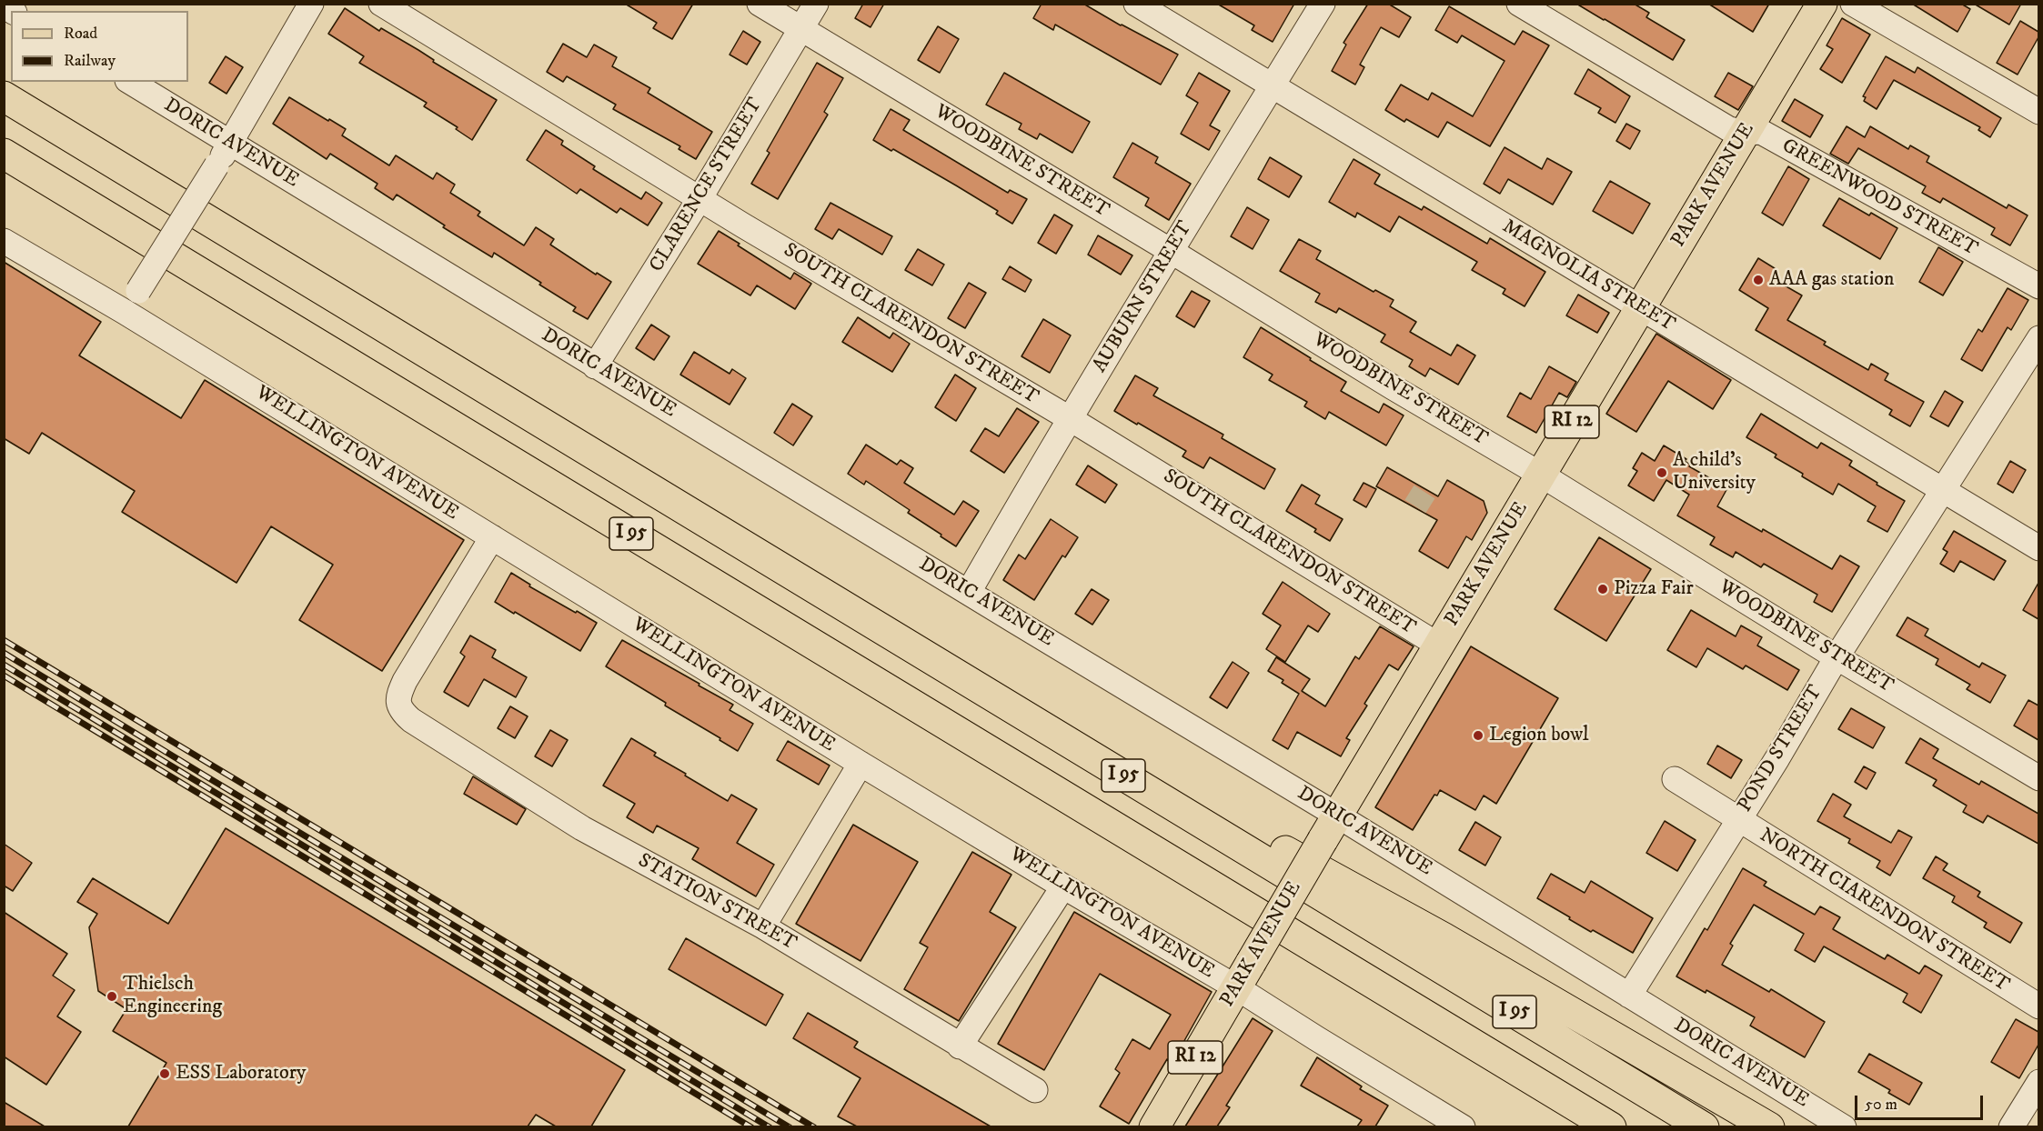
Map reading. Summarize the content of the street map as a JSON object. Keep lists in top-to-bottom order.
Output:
{
  "streets": {
    "main road": ["PARK AVENUE", "RI 12", "I 95"],
    "street": [
      "DORIC AVENUE",
      "WOODBINE STREET",
      "CLARENCE STREET",
      "GREENWOOD STREET",
      "MAGNOLIA STREET",
      "AUBURN STREET",
      "SOUTH CLARENDON STREET",
      "WELLINGTON AVENUE",
      "POND STREET",
      "STATION STREET",
      "NORTH CIARENDON STREET"
    ]
  },
  "crossings": [
    ["DORIC AVENUE", "CLARENCE STREET"],
    ["DORIC AVENUE", "PARK AVENUE"],
    ["DORIC AVENUE", "AUBURN STREET"],
    ["DORIC AVENUE", "POND STREET"],
    ["WOODBINE STREET", "CLARENCE STREET"],
    ["WOODBINE STREET", "PARK AVENUE"],
    ["WOODBINE STREET", "AUBURN STREET"],
    ["WOODBINE STREET", "POND STREET"],
    ["CLARENCE STREET", "SOUTH CLARENDON STREET"],
    ["PARK AVENUE", "GREENWOOD STREET"],
    ["PARK AVENUE", "MAGNOLIA STREET"],
    ["PARK AVENUE", "SOUTH CLARENDON STREET"],
    ["PARK AVENUE", "WELLINGTON AVENUE"],
    ["MAGNOLIA STREET", "AUBURN STREET"],
    ["MAGNOLIA STREET", "POND STREET"],
    ["AUBURN STREET", "SOUTH CLARENDON STREET"],
    ["WELLINGTON AVENUE", "STATION STREET"],
    ["POND STREET", "NORTH CIARENDON STREET"]
  ],
  "places": [
    "AAA gas station",
    "A child's University",
    "Pizza Fair",
    "Legion bowl",
    "Thielsch Engineering",
    "ESS Laboratory"
  ],
  "legend": ["Road", "Railway"],
  "scale_bar": "50 m"
}
